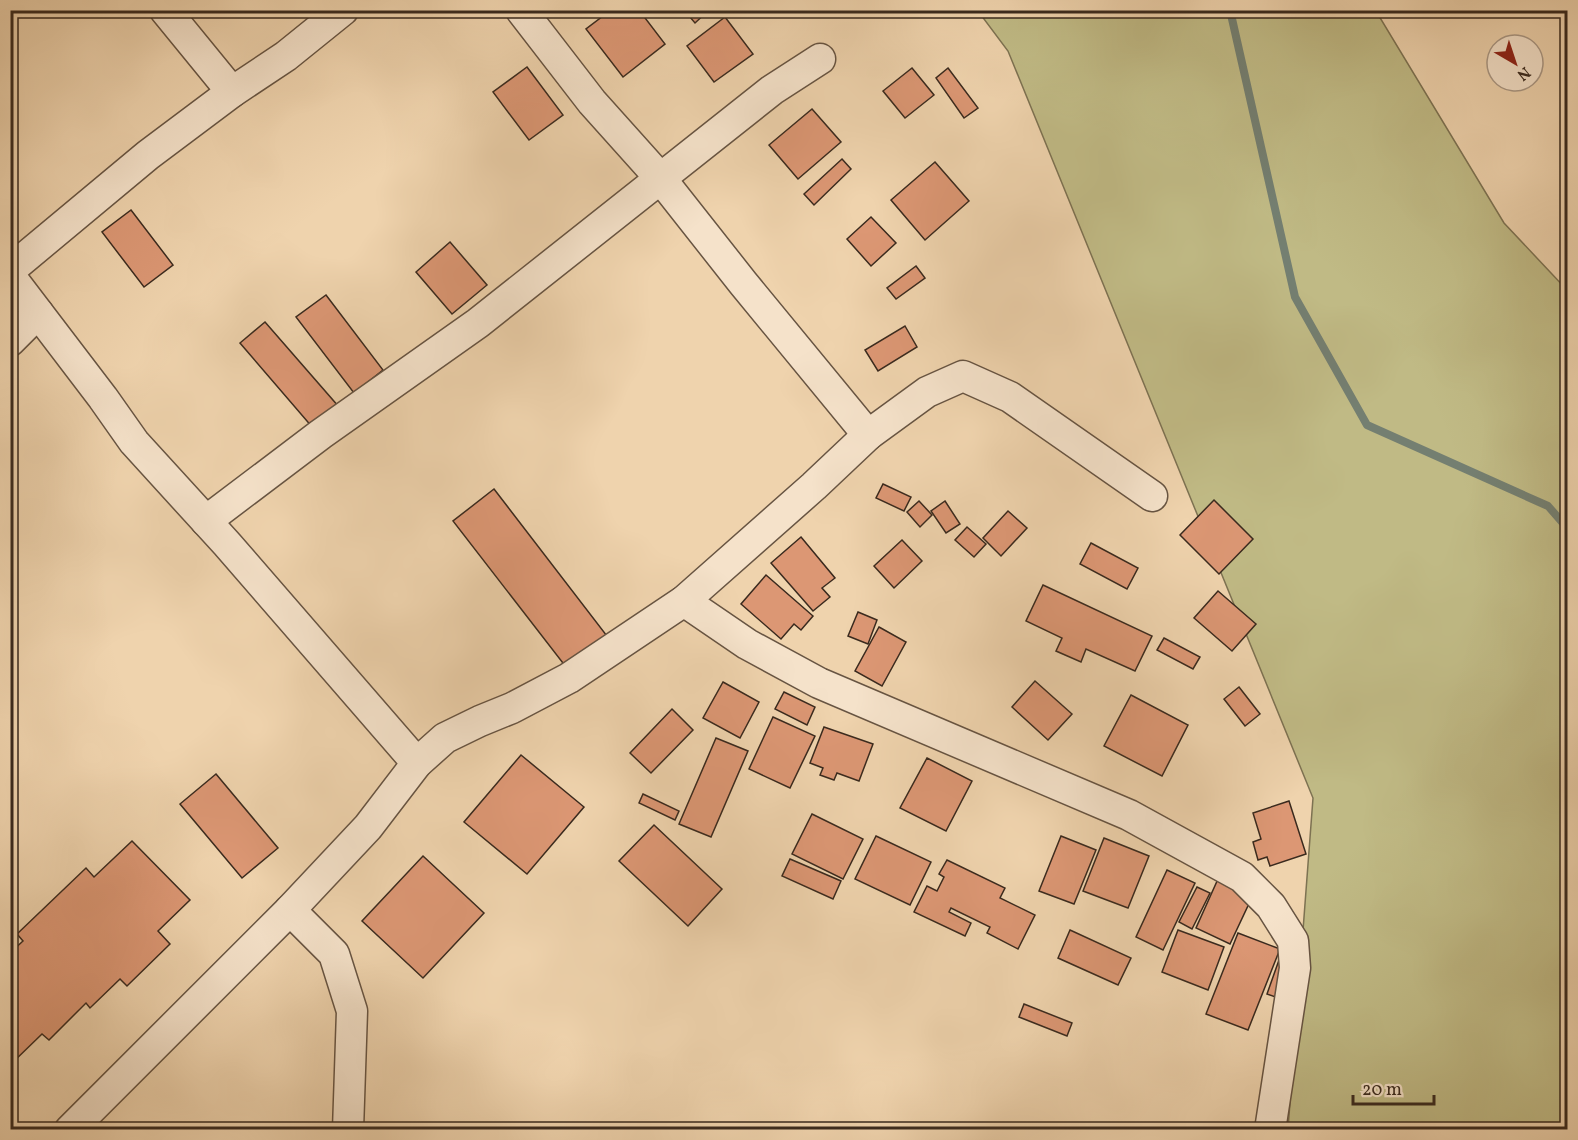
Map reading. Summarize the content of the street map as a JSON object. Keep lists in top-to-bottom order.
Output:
{
  "scale_bar": "20 m",
  "north": "bottom right"
}
